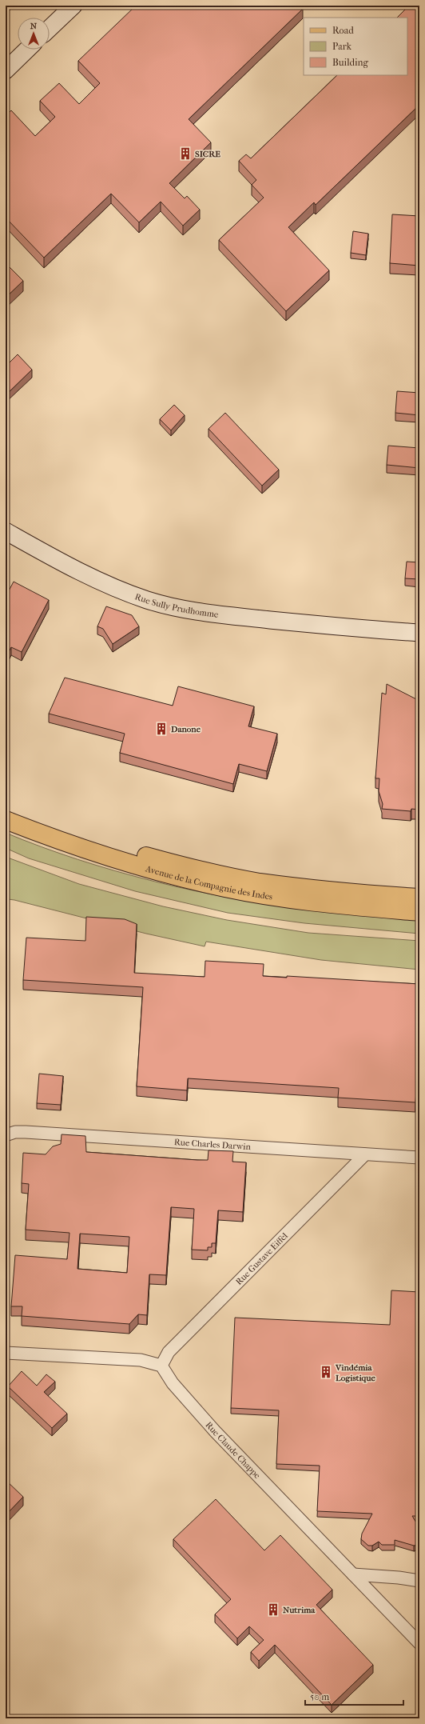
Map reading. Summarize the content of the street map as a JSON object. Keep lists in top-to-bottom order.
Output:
{
  "streets": {
    "main road": ["Avenue de la Compagnie des Indes"],
    "street": [
      "Rue Sully Prudhomme",
      "Rue Charles Darwin",
      "Rue Gustave Eiffel",
      "Rue Claude Chappe"
    ]
  },
  "crossings": [
    ["Rue Charles Darwin", "Rue Gustave Eiffel"],
    ["Rue Gustave Eiffel", "Rue Claude Chappe"]
  ],
  "places": {
    "building": [
      "SICRE",
      "Danone",
      "Vindémia Logistique",
      "Nutrima"
    ]
  },
  "legend": ["Road", "Park", "Building"],
  "scale_bar": "50 m",
  "north": "top"
}
